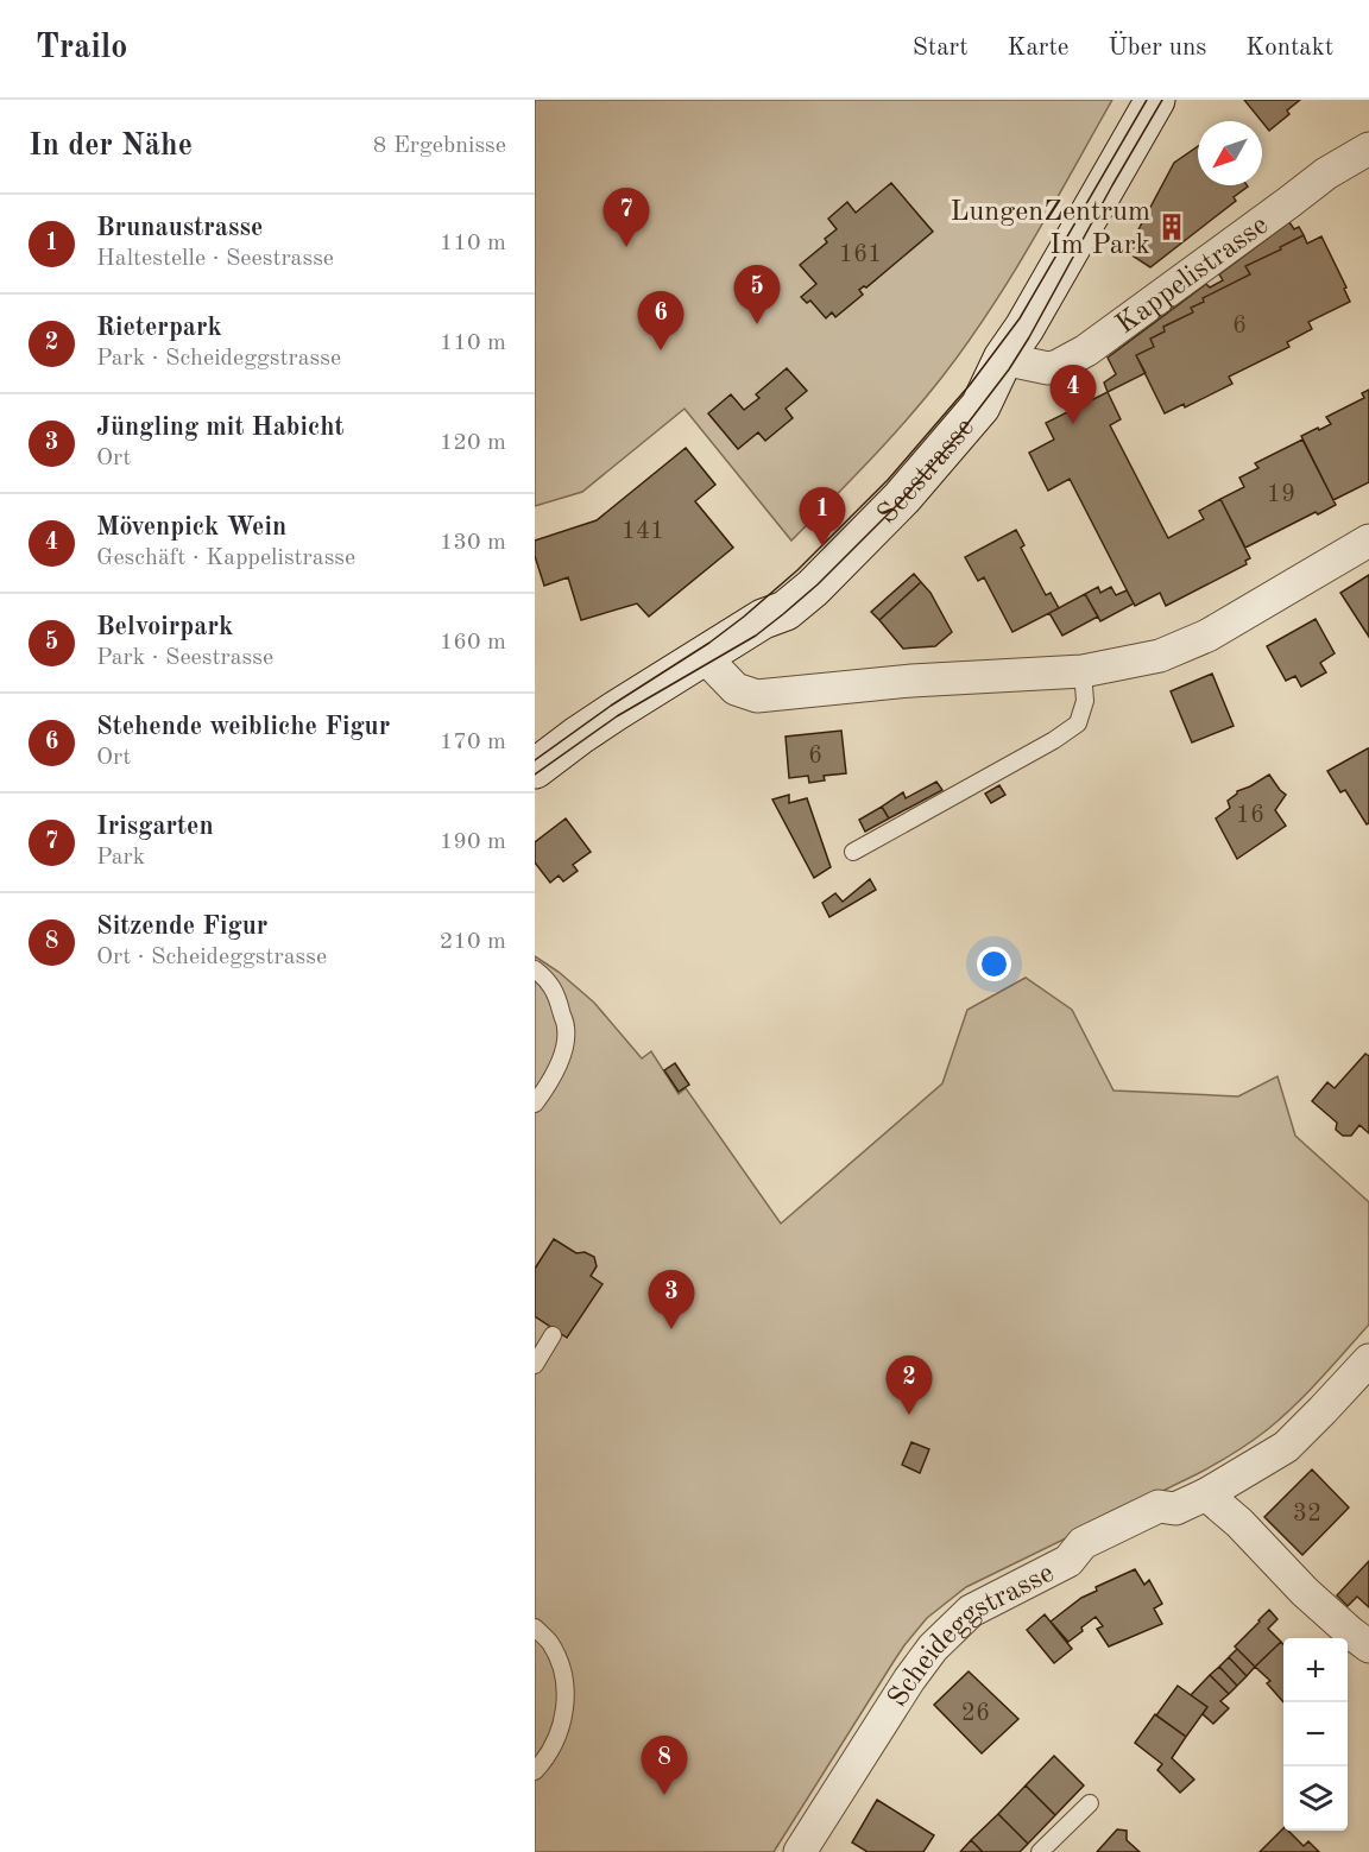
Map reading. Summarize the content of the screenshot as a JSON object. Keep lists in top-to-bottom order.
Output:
{
  "streets": {
    "street": ["Kappelistrasse", "Seestrasse", "Scheideggstrasse"]
  },
  "crossings": [
    ["Kappelistrasse", "Seestrasse"]
  ],
  "places": {
    "building": ["LungenZentrum Im Park"]
  },
  "house_numbers": [
    "161",
    "6",
    "19",
    "141",
    "6",
    "16",
    "32",
    "26"
  ],
  "north": "bottom left",
  "page": {
    "header": "Trailo",
    "nav": [
      "Start",
      "Karte",
      "Über uns",
      "Kontakt"
    ],
    "heading": ["In der Nähe", "8 Ergebnisse"],
    "pins": [
      "7",
      "5",
      "6",
      "4",
      "1",
      "3",
      "2",
      "8"
    ],
    "list": [
      {
        "mark": "1",
        "name": "Brunaustrasse",
        "note": "Haltestelle · Seestrasse",
        "value": "110 m"
      },
      {
        "mark": "2",
        "name": "Rieterpark",
        "note": "Park · Scheideggstrasse",
        "value": "110 m"
      },
      {
        "mark": "3",
        "name": "Jüngling mit Habicht",
        "note": "Ort",
        "value": "120 m"
      },
      {
        "mark": "4",
        "name": "Mövenpick Wein",
        "note": "Geschäft · Kappelistrasse",
        "value": "130 m"
      },
      {
        "mark": "5",
        "name": "Belvoirpark",
        "note": "Park · Seestrasse",
        "value": "160 m"
      },
      {
        "mark": "6",
        "name": "Stehende weibliche Figur",
        "note": "Ort",
        "value": "170 m"
      },
      {
        "mark": "7",
        "name": "Irisgarten",
        "note": "Park",
        "value": "190 m"
      },
      {
        "mark": "8",
        "name": "Sitzende Figur",
        "note": "Ort · Scheideggstrasse",
        "value": "210 m"
      }
    ],
    "map_buttons": ["+", "−"]
  }
}
